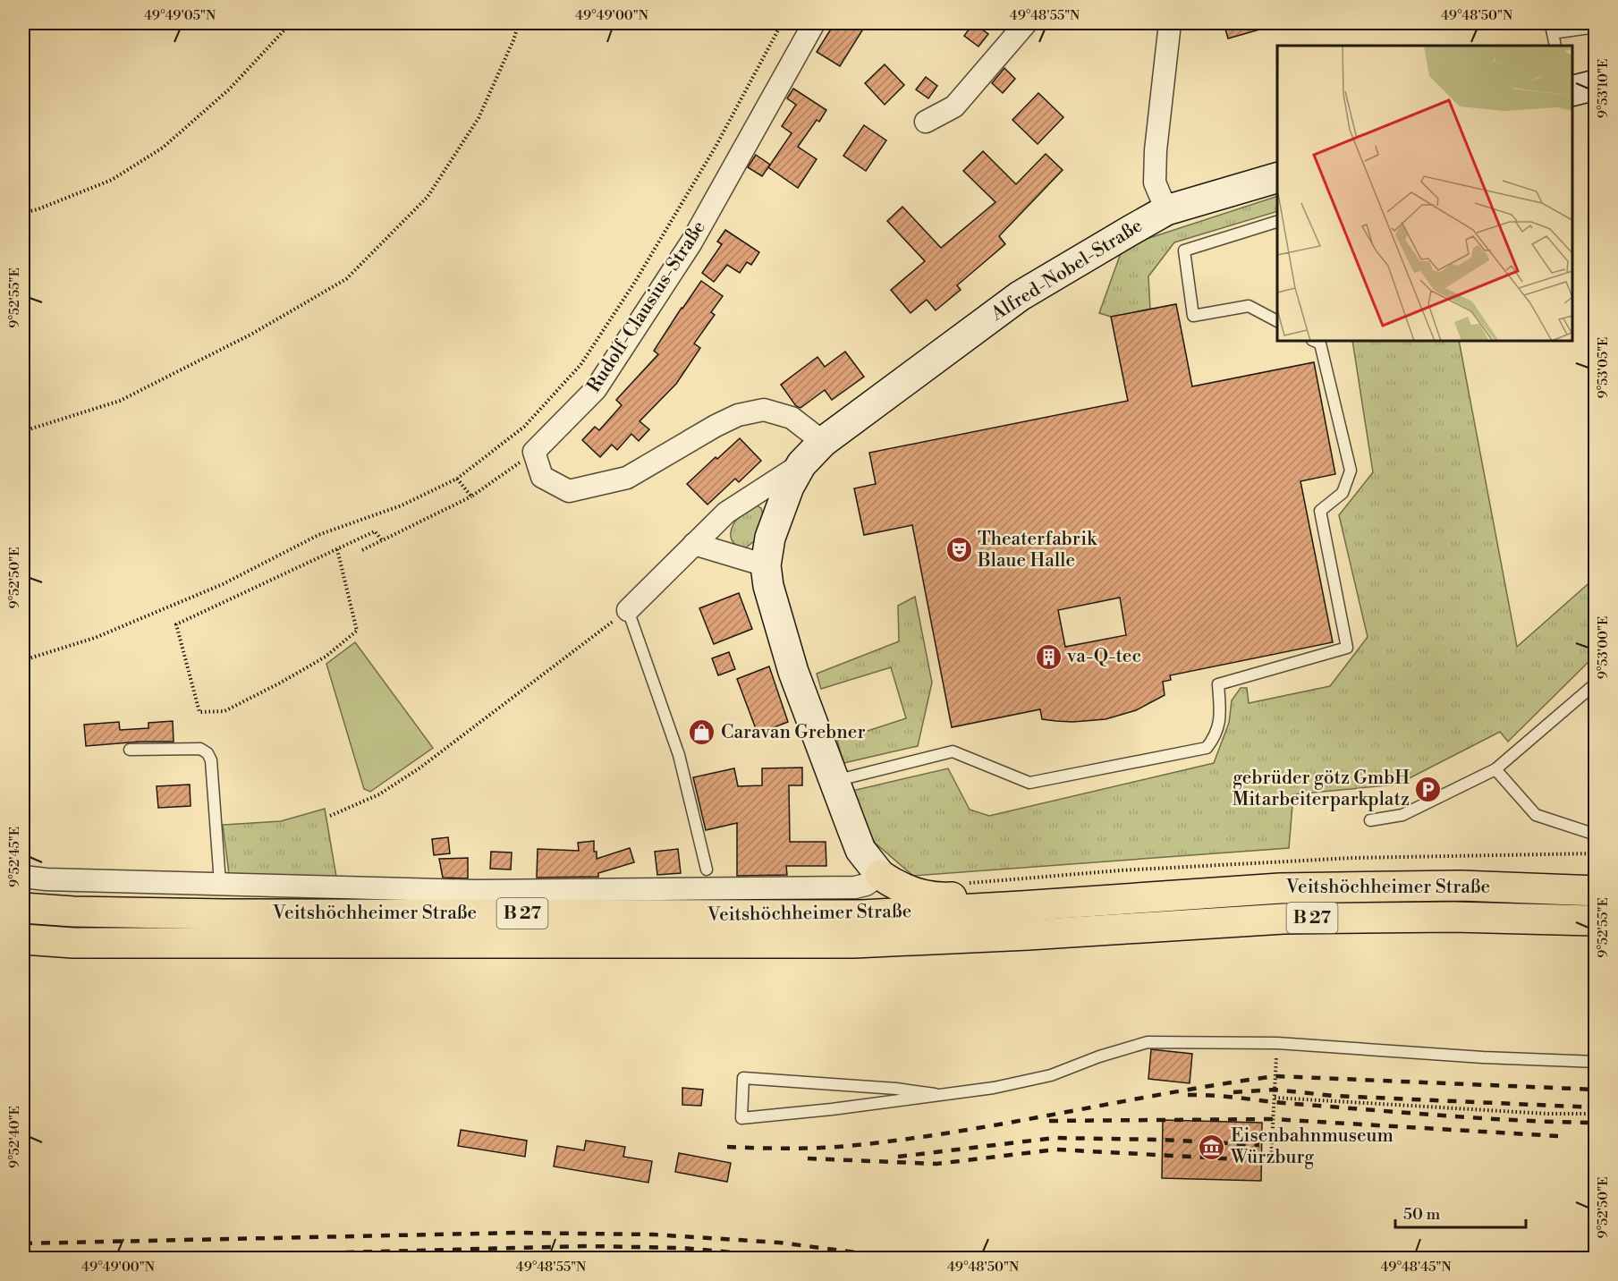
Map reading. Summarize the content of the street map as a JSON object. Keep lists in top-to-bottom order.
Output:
{
  "streets": {
    "highway": ["Veitshöchheimer Straße", "B 27"],
    "street": ["Alfred-Nobel-Straße", "Rudolf-Clausius-Straße"]
  },
  "crossings": [
    ["Alfred-Nobel-Straße", "Veitshöchheimer Straße"]
  ],
  "places": {
    "theatre": ["Theaterfabrik Blaue Halle"],
    "building": ["va-Q-tec"],
    "shop": ["Caravan Grebner"],
    "parking": ["gebrüder götz GmbH Mitarbeiterparkplatz"],
    "museum": ["Eisenbahnmuseum Würzburg"]
  },
  "scale_bar": "50 m",
  "coordinates": [
    "49°49'05\"N",
    "49°49'00\"N",
    "49°48'55\"N",
    "49°48'50\"N",
    "9°53'10\"E",
    "9°52'55\"E",
    "9°53'05\"E",
    "9°52'50\"E",
    "9°53'00\"E",
    "9°52'45\"E",
    "9°52'40\"E",
    "49°48'45\"N"
  ]
}
